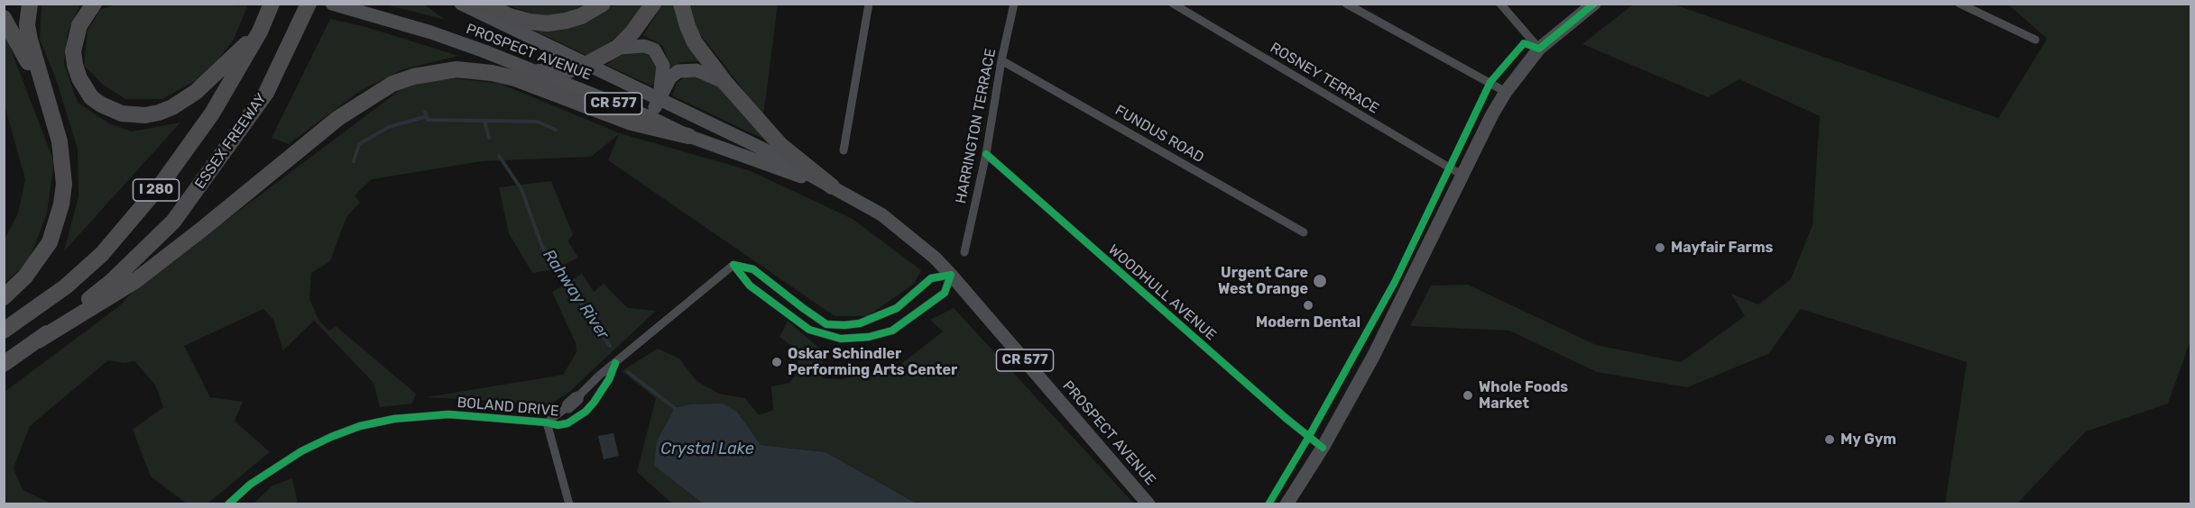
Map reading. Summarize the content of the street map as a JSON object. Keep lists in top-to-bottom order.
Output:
{
  "streets": {
    "highway": ["ESSEX FREEWAY", "I 280"],
    "main road": ["PROSPECT AVENUE", "CR 577"],
    "street": [
      "ROSNEY TERRACE",
      "HARRINGTON TERRACE",
      "FUNDUS ROAD",
      "WOODHULL AVENUE",
      "BOLAND DRIVE"
    ]
  },
  "crossings": [
    ["HARRINGTON TERRACE", "FUNDUS ROAD"],
    ["HARRINGTON TERRACE", "WOODHULL AVENUE"]
  ],
  "water": ["Rahway River", "Crystal Lake"],
  "places": [
    "Mayfair Farms",
    "Urgent Care West Orange",
    "Modern Dental",
    "Oskar Schindler Performing Arts Center",
    "Whole Foods Market",
    "My Gym"
  ]
}
